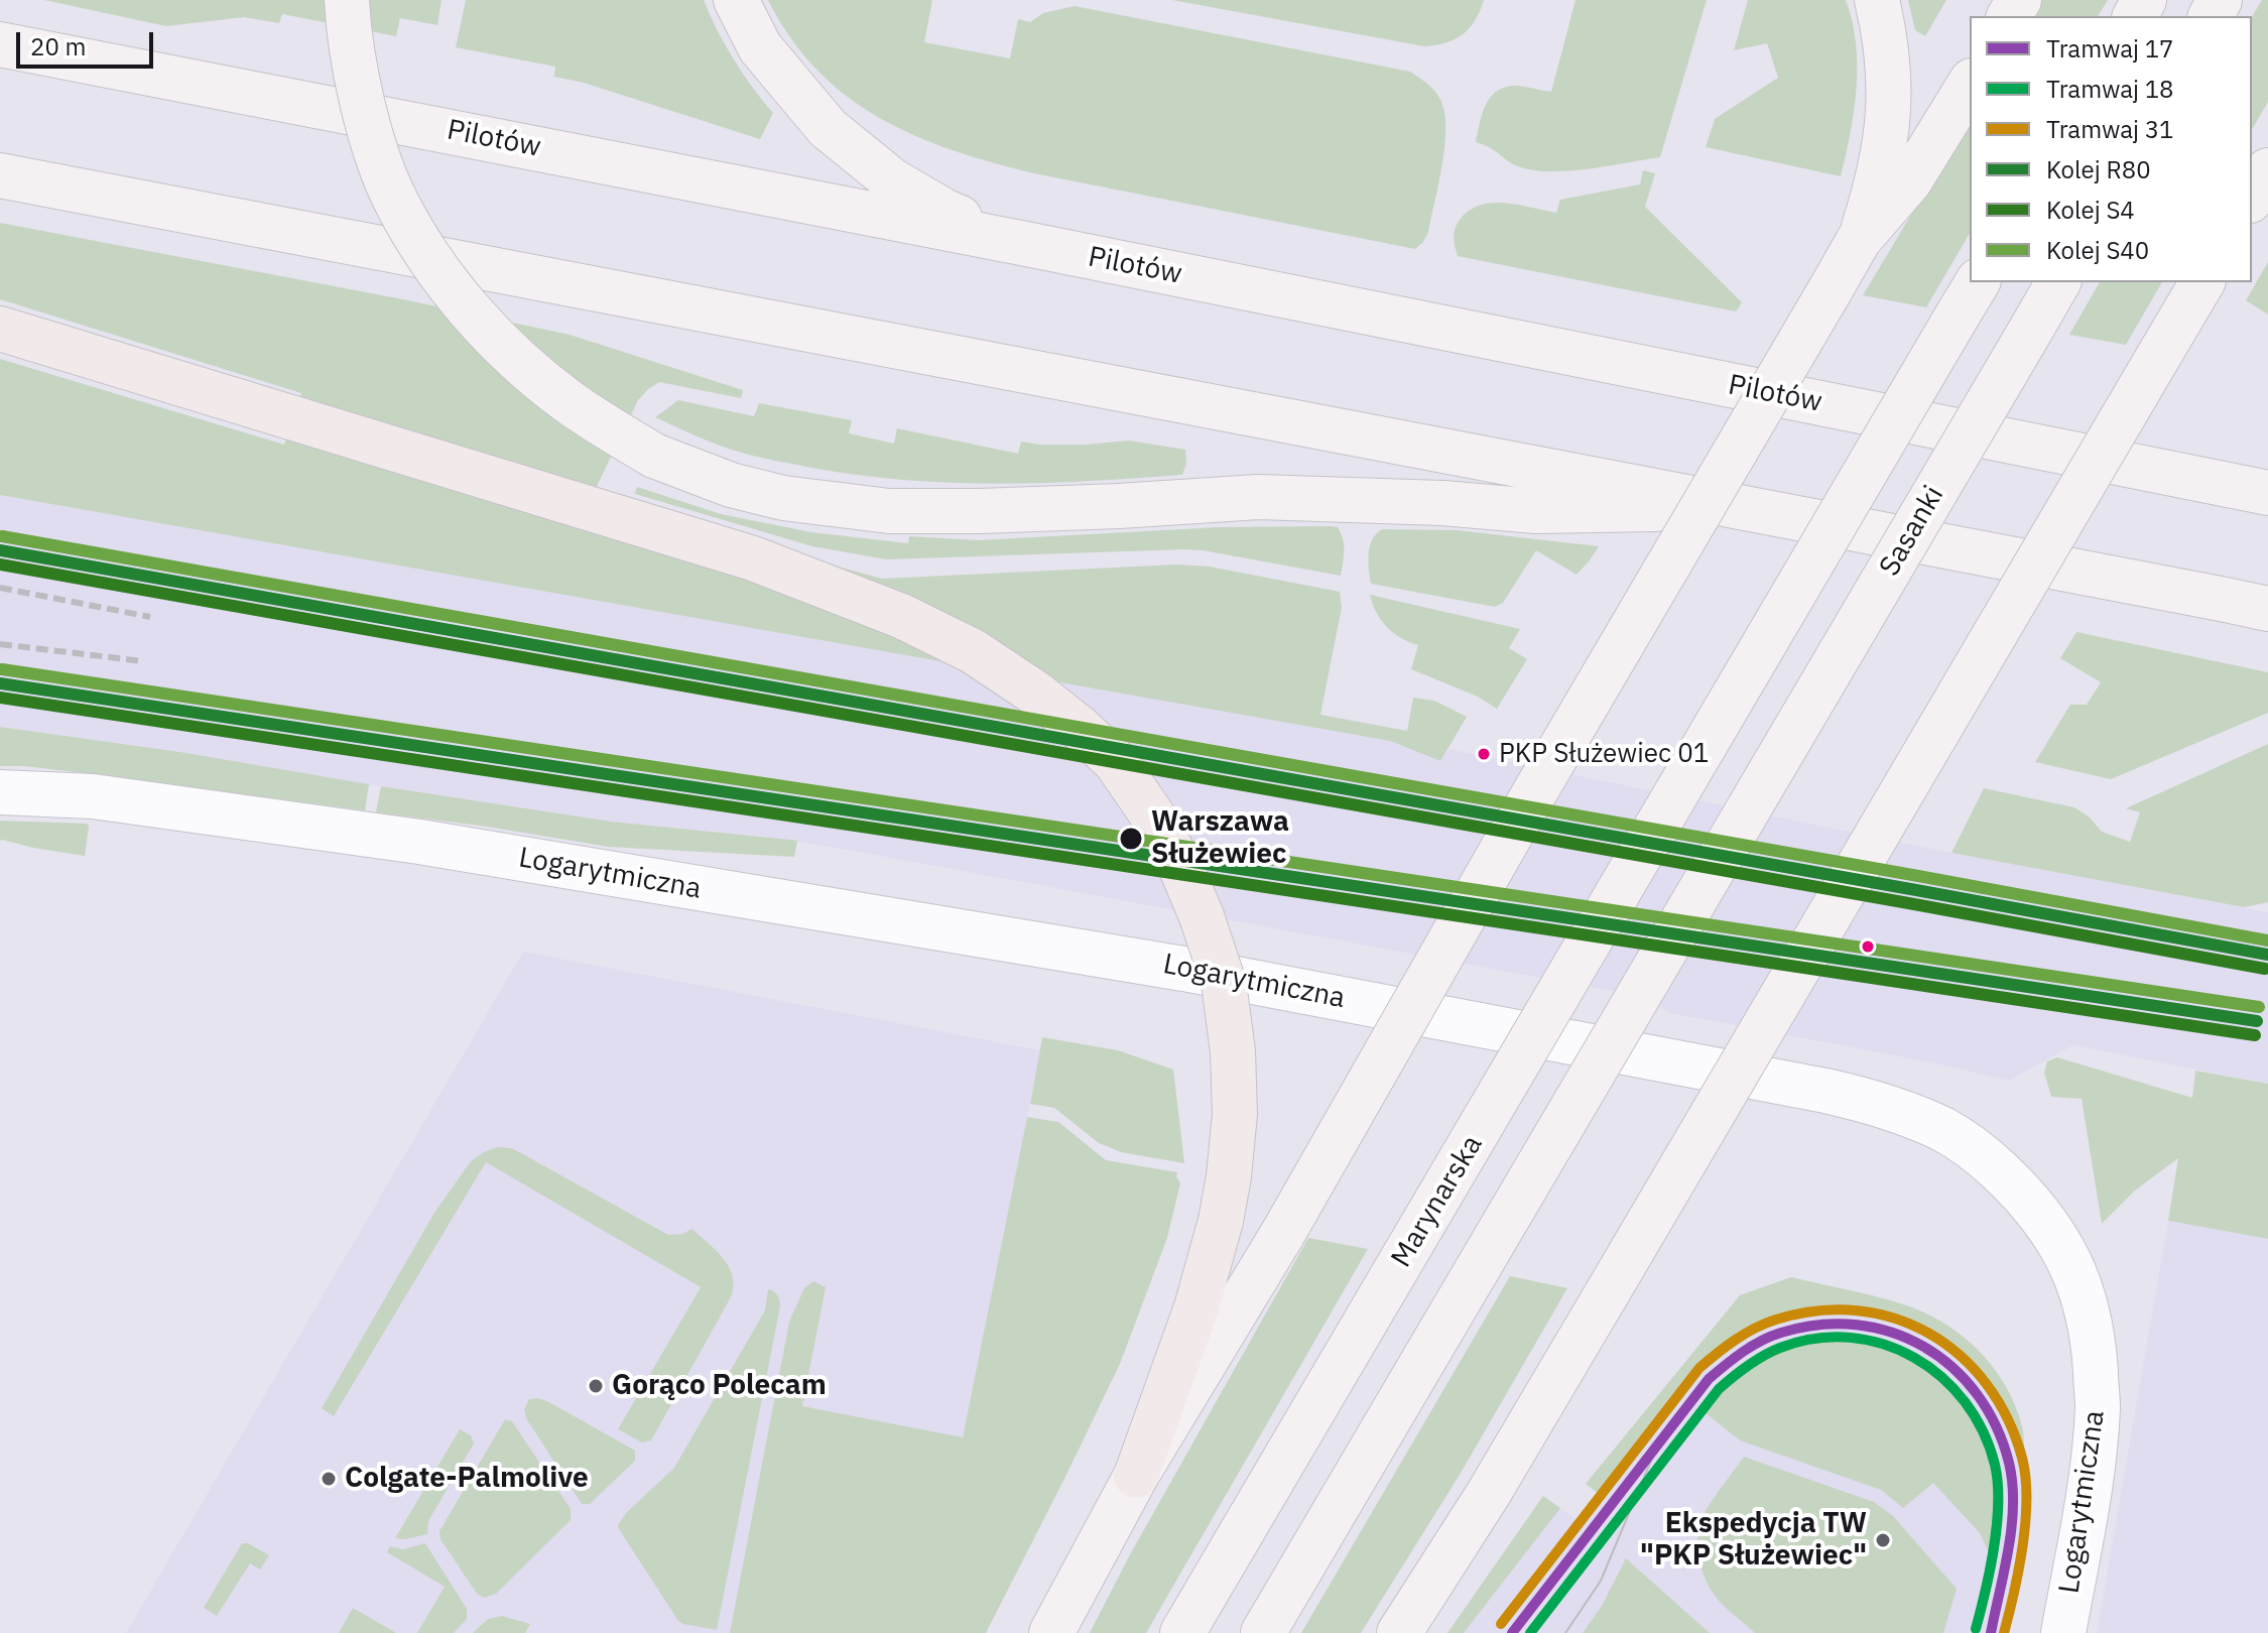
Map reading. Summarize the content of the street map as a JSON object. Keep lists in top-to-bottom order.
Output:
{
  "streets": {
    "main road": ["Pilotów", "Sasanki", "Marynarska"],
    "street": ["Logarytmiczna"]
  },
  "places": [
    "PKP Służewiec 01",
    "Warszawa Służewiec",
    "Gorąco Polecam",
    "Colgate-Palmolive",
    "Ekspedycja TW \"PKP Służewiec\""
  ],
  "lines": [
    "rail line S40",
    "rail line R80",
    "rail line S4",
    "tram line 31",
    "tram line 17",
    "tram line 18"
  ],
  "legend": [
    "Tramwaj 17",
    "Tramwaj 18",
    "Tramwaj 31",
    "Kolej R80",
    "Kolej S4",
    "Kolej S40"
  ],
  "scale_bar": "20 m"
}
